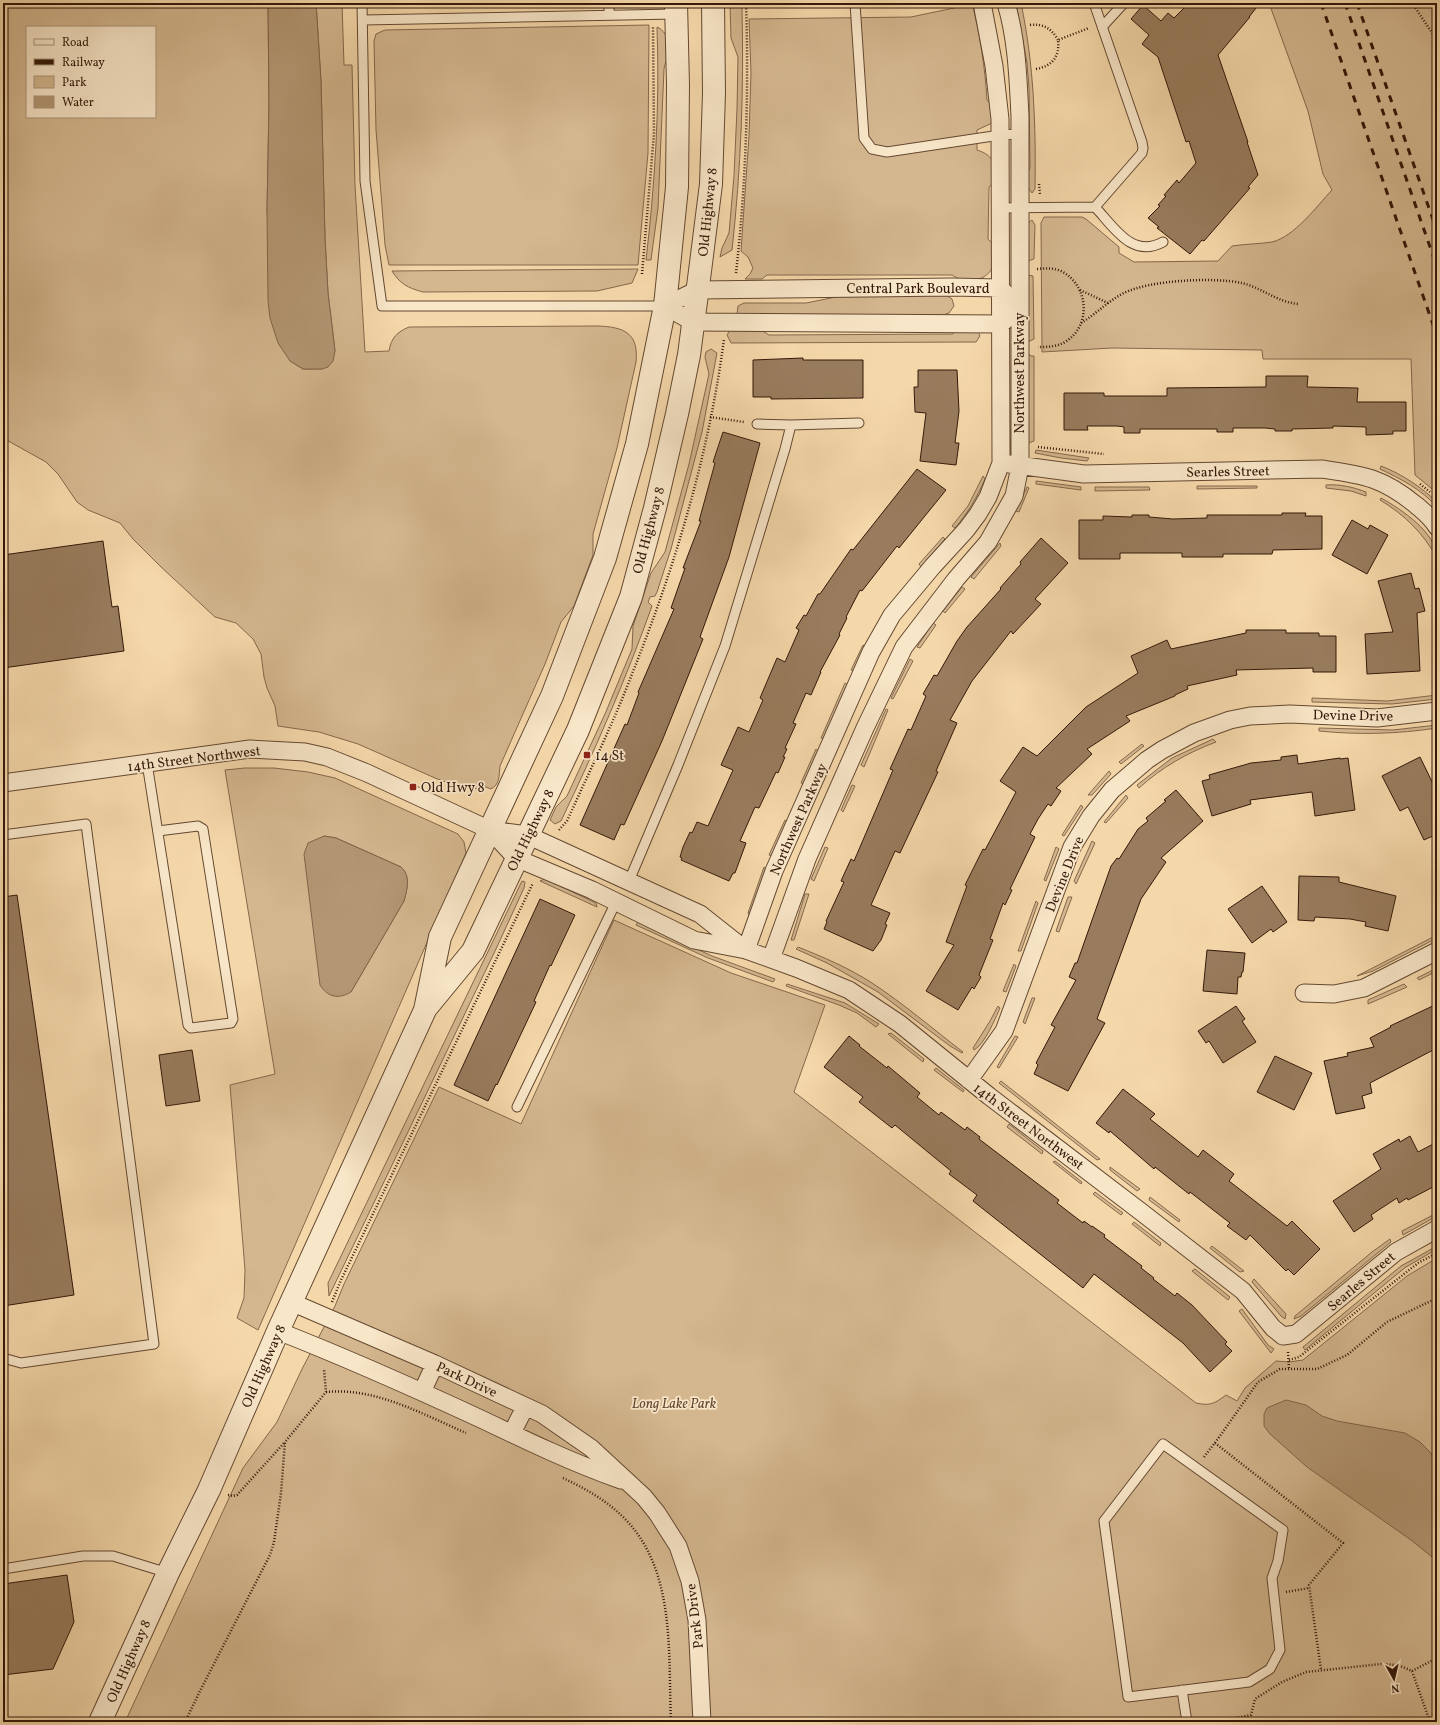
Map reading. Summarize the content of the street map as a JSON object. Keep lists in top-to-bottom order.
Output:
{
  "streets": {
    "street": [
      "Old Highway 8",
      "Central Park Boulevard",
      "Northwest Parkway",
      "Searles Street",
      "Devine Drive",
      "14th Street Northwest",
      "Park Drive"
    ]
  },
  "crossings": [
    ["Old Highway 8", "Central Park Boulevard"],
    ["Old Highway 8", "14th Street Northwest"],
    ["Old Highway 8", "Park Drive"],
    ["Central Park Boulevard", "Northwest Parkway"],
    ["Northwest Parkway", "Searles Street"],
    ["Northwest Parkway", "14th Street Northwest"],
    ["Searles Street", "14th Street Northwest"],
    ["Devine Drive", "14th Street Northwest"]
  ],
  "parks": ["Long Lake Park"],
  "places": {
    "transit": ["14 St", "Old Hwy 8"]
  },
  "legend": [
    "Road",
    "Railway",
    "Park",
    "Water"
  ],
  "north": "bottom"
}
